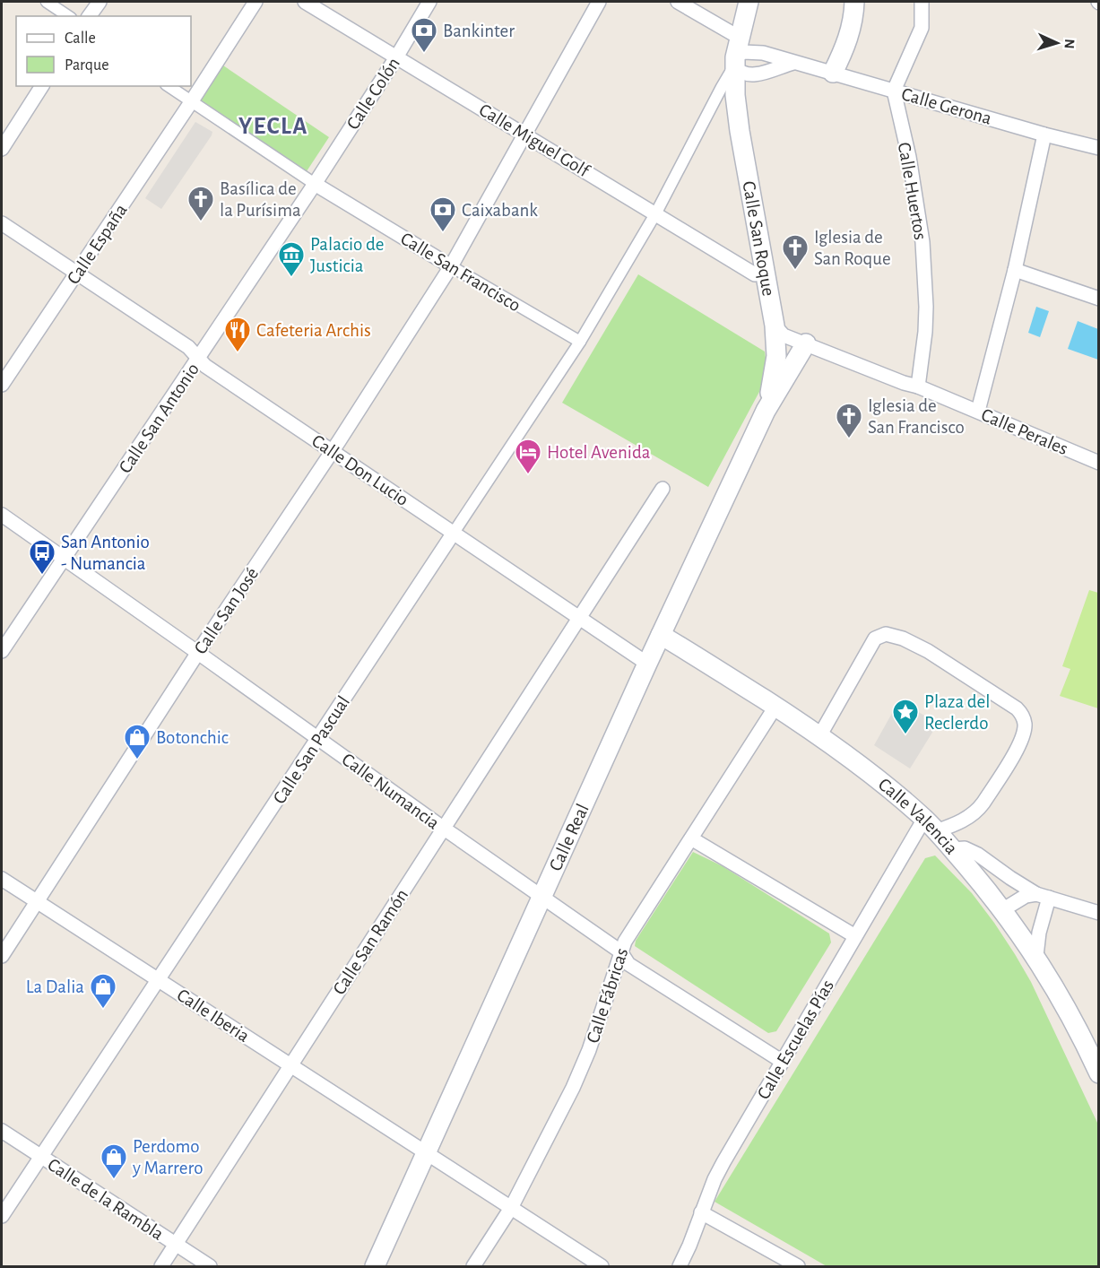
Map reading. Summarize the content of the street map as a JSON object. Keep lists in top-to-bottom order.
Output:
{
  "streets": {
    "main road": ["Calle San Roque", "Calle Valencia", "Calle Real"],
    "street": [
      "Calle Colón",
      "Calle Gerona",
      "Calle Miguel Golf",
      "Calle Huertos",
      "Calle España",
      "Calle San Francisco",
      "Calle San Antonio",
      "Calle Perales",
      "Calle Don Lucio",
      "Calle San José",
      "Calle San Pascual",
      "Calle Numancia",
      "Calle San Ramón",
      "Calle Fábricas",
      "Calle Iberia",
      "Calle Escuelas Pías",
      "Calle de la Rambla"
    ]
  },
  "crossings": [
    ["Calle Colón", "Calle Miguel Golf"],
    ["Calle Colón", "Calle San Francisco"],
    ["Calle Colón", "Calle San Antonio"],
    ["Calle Gerona", "Calle Huertos"],
    ["Calle Gerona", "Calle San Roque"],
    ["Calle Gerona", "Calle San Pascual"],
    ["Calle Miguel Golf", "Calle San Roque"],
    ["Calle Miguel Golf", "Calle San José"],
    ["Calle Miguel Golf", "Calle San Pascual"],
    ["Calle Huertos", "Calle Perales"],
    ["Calle San Roque", "Calle Perales"],
    ["Calle San Roque", "Calle San Pascual"],
    ["Calle San Roque", "Calle Real"],
    ["Calle España", "Calle Don Lucio"],
    ["Calle San Francisco", "Calle San Antonio"],
    ["Calle San Francisco", "Calle San José"],
    ["Calle San Francisco", "Calle San Pascual"],
    ["Calle San Antonio", "Calle Don Lucio"],
    ["Calle San Antonio", "Calle Numancia"],
    ["Calle Don Lucio", "Calle San José"],
    ["Calle Don Lucio", "Calle San Pascual"],
    ["Calle Don Lucio", "Calle Real"],
    ["Calle Don Lucio", "Calle San Ramón"],
    ["Calle San José", "Calle Numancia"],
    ["Calle San José", "Calle Iberia"],
    ["Calle San Pascual", "Calle Numancia"],
    ["Calle San Pascual", "Calle Iberia"],
    ["Calle San Pascual", "Calle de la Rambla"],
    ["Calle Numancia", "Calle Real"],
    ["Calle Numancia", "Calle San Ramón"],
    ["Calle Numancia", "Calle Fábricas"],
    ["Calle Numancia", "Calle Escuelas Pías"],
    ["Calle Valencia", "Calle Real"],
    ["Calle Valencia", "Calle Fábricas"],
    ["Calle Valencia", "Calle Escuelas Pías"],
    ["Calle Real", "Calle Iberia"],
    ["Calle San Ramón", "Calle Iberia"],
    ["Calle San Ramón", "Calle de la Rambla"],
    ["Calle Fábricas", "Calle Iberia"]
  ],
  "districts": ["YECLA"],
  "places": {
    "bank": ["Bankinter", "Caixabank"],
    "church": ["Basílica de la Purísima", "Iglesia de San Roque", "Iglesia de San Francisco"],
    "museum": ["Palacio de Justicia"],
    "restaurant": ["Cafeteria Archis"],
    "hotel": ["Hotel Avenida"],
    "bus stop": ["San Antonio - Numancia"],
    "place": ["Plaza del Reclerdo"],
    "shop": ["Botonchic", "La Dalia", "Perdomo y Marrero"]
  },
  "legend": ["Calle", "Parque"],
  "north": "right"
}
